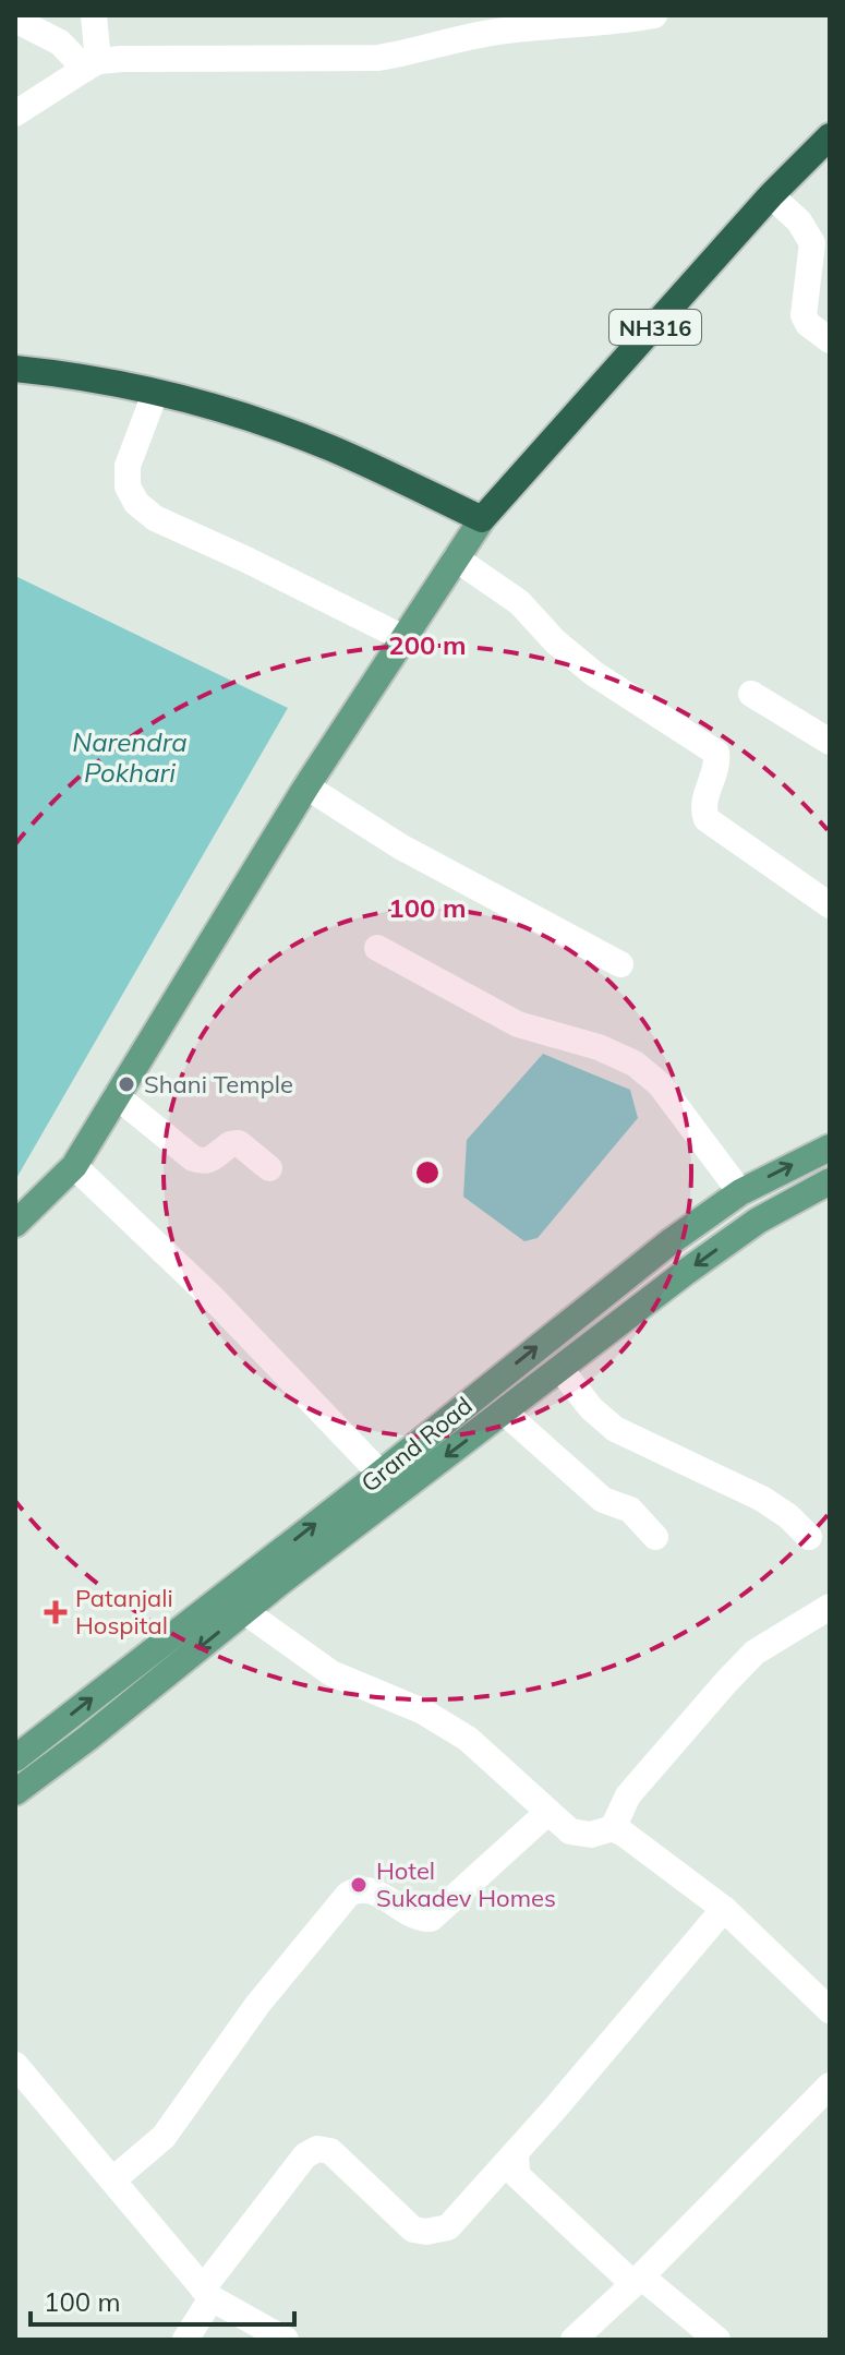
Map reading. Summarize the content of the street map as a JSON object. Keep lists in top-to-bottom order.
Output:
{
  "streets": {
    "highway": ["NH316"],
    "main road": ["Grand Road"]
  },
  "water": ["Narendra Pokhari"],
  "places": {
    "other": ["Shani Temple", "Hotel Sukadev Homes"],
    "health": ["Patanjali Hospital"]
  },
  "scale_bar": "100 m",
  "rings": ["200 m", "100 m"]
}
